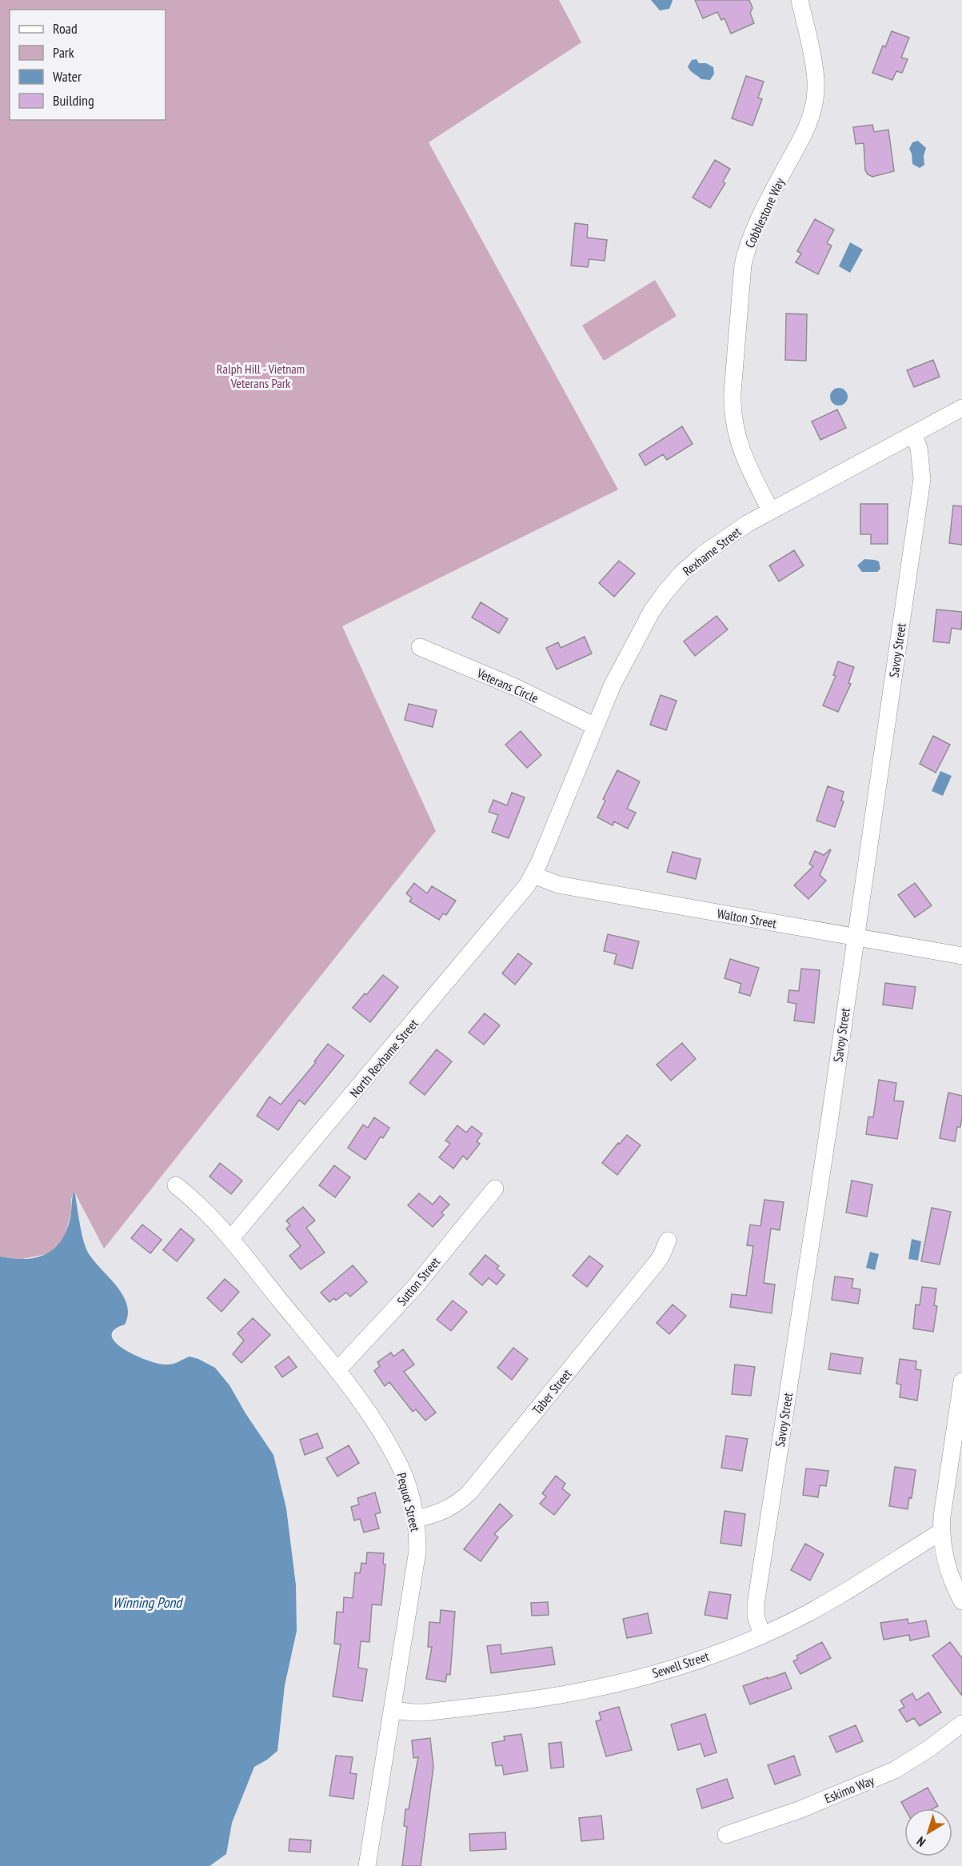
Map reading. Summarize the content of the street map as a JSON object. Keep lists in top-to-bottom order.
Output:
{
  "streets": {
    "street": [
      "Cobblestone Way",
      "Rexhame Street",
      "Savoy Street",
      "Veterans Circle",
      "Walton Street",
      "North Rexhame Street",
      "Sutton Street",
      "Taber Street",
      "Pequot Street",
      "Sewell Street",
      "Eskimo Way"
    ]
  },
  "crossings": [
    ["Cobblestone Way", "Rexhame Street"],
    ["Rexhame Street", "Savoy Street"],
    ["Rexhame Street", "Veterans Circle"],
    ["Rexhame Street", "Walton Street"],
    ["Rexhame Street", "North Rexhame Street"],
    ["Savoy Street", "Walton Street"],
    ["Savoy Street", "Sewell Street"],
    ["Walton Street", "North Rexhame Street"],
    ["North Rexhame Street", "Pequot Street"],
    ["Sutton Street", "Pequot Street"],
    ["Taber Street", "Pequot Street"],
    ["Pequot Street", "Sewell Street"]
  ],
  "water": ["Winning Pond"],
  "parks": ["Ralph Hill - Vietnam Veterans Park"],
  "legend": [
    "Road",
    "Park",
    "Water",
    "Building"
  ],
  "north": "bottom left"
}
